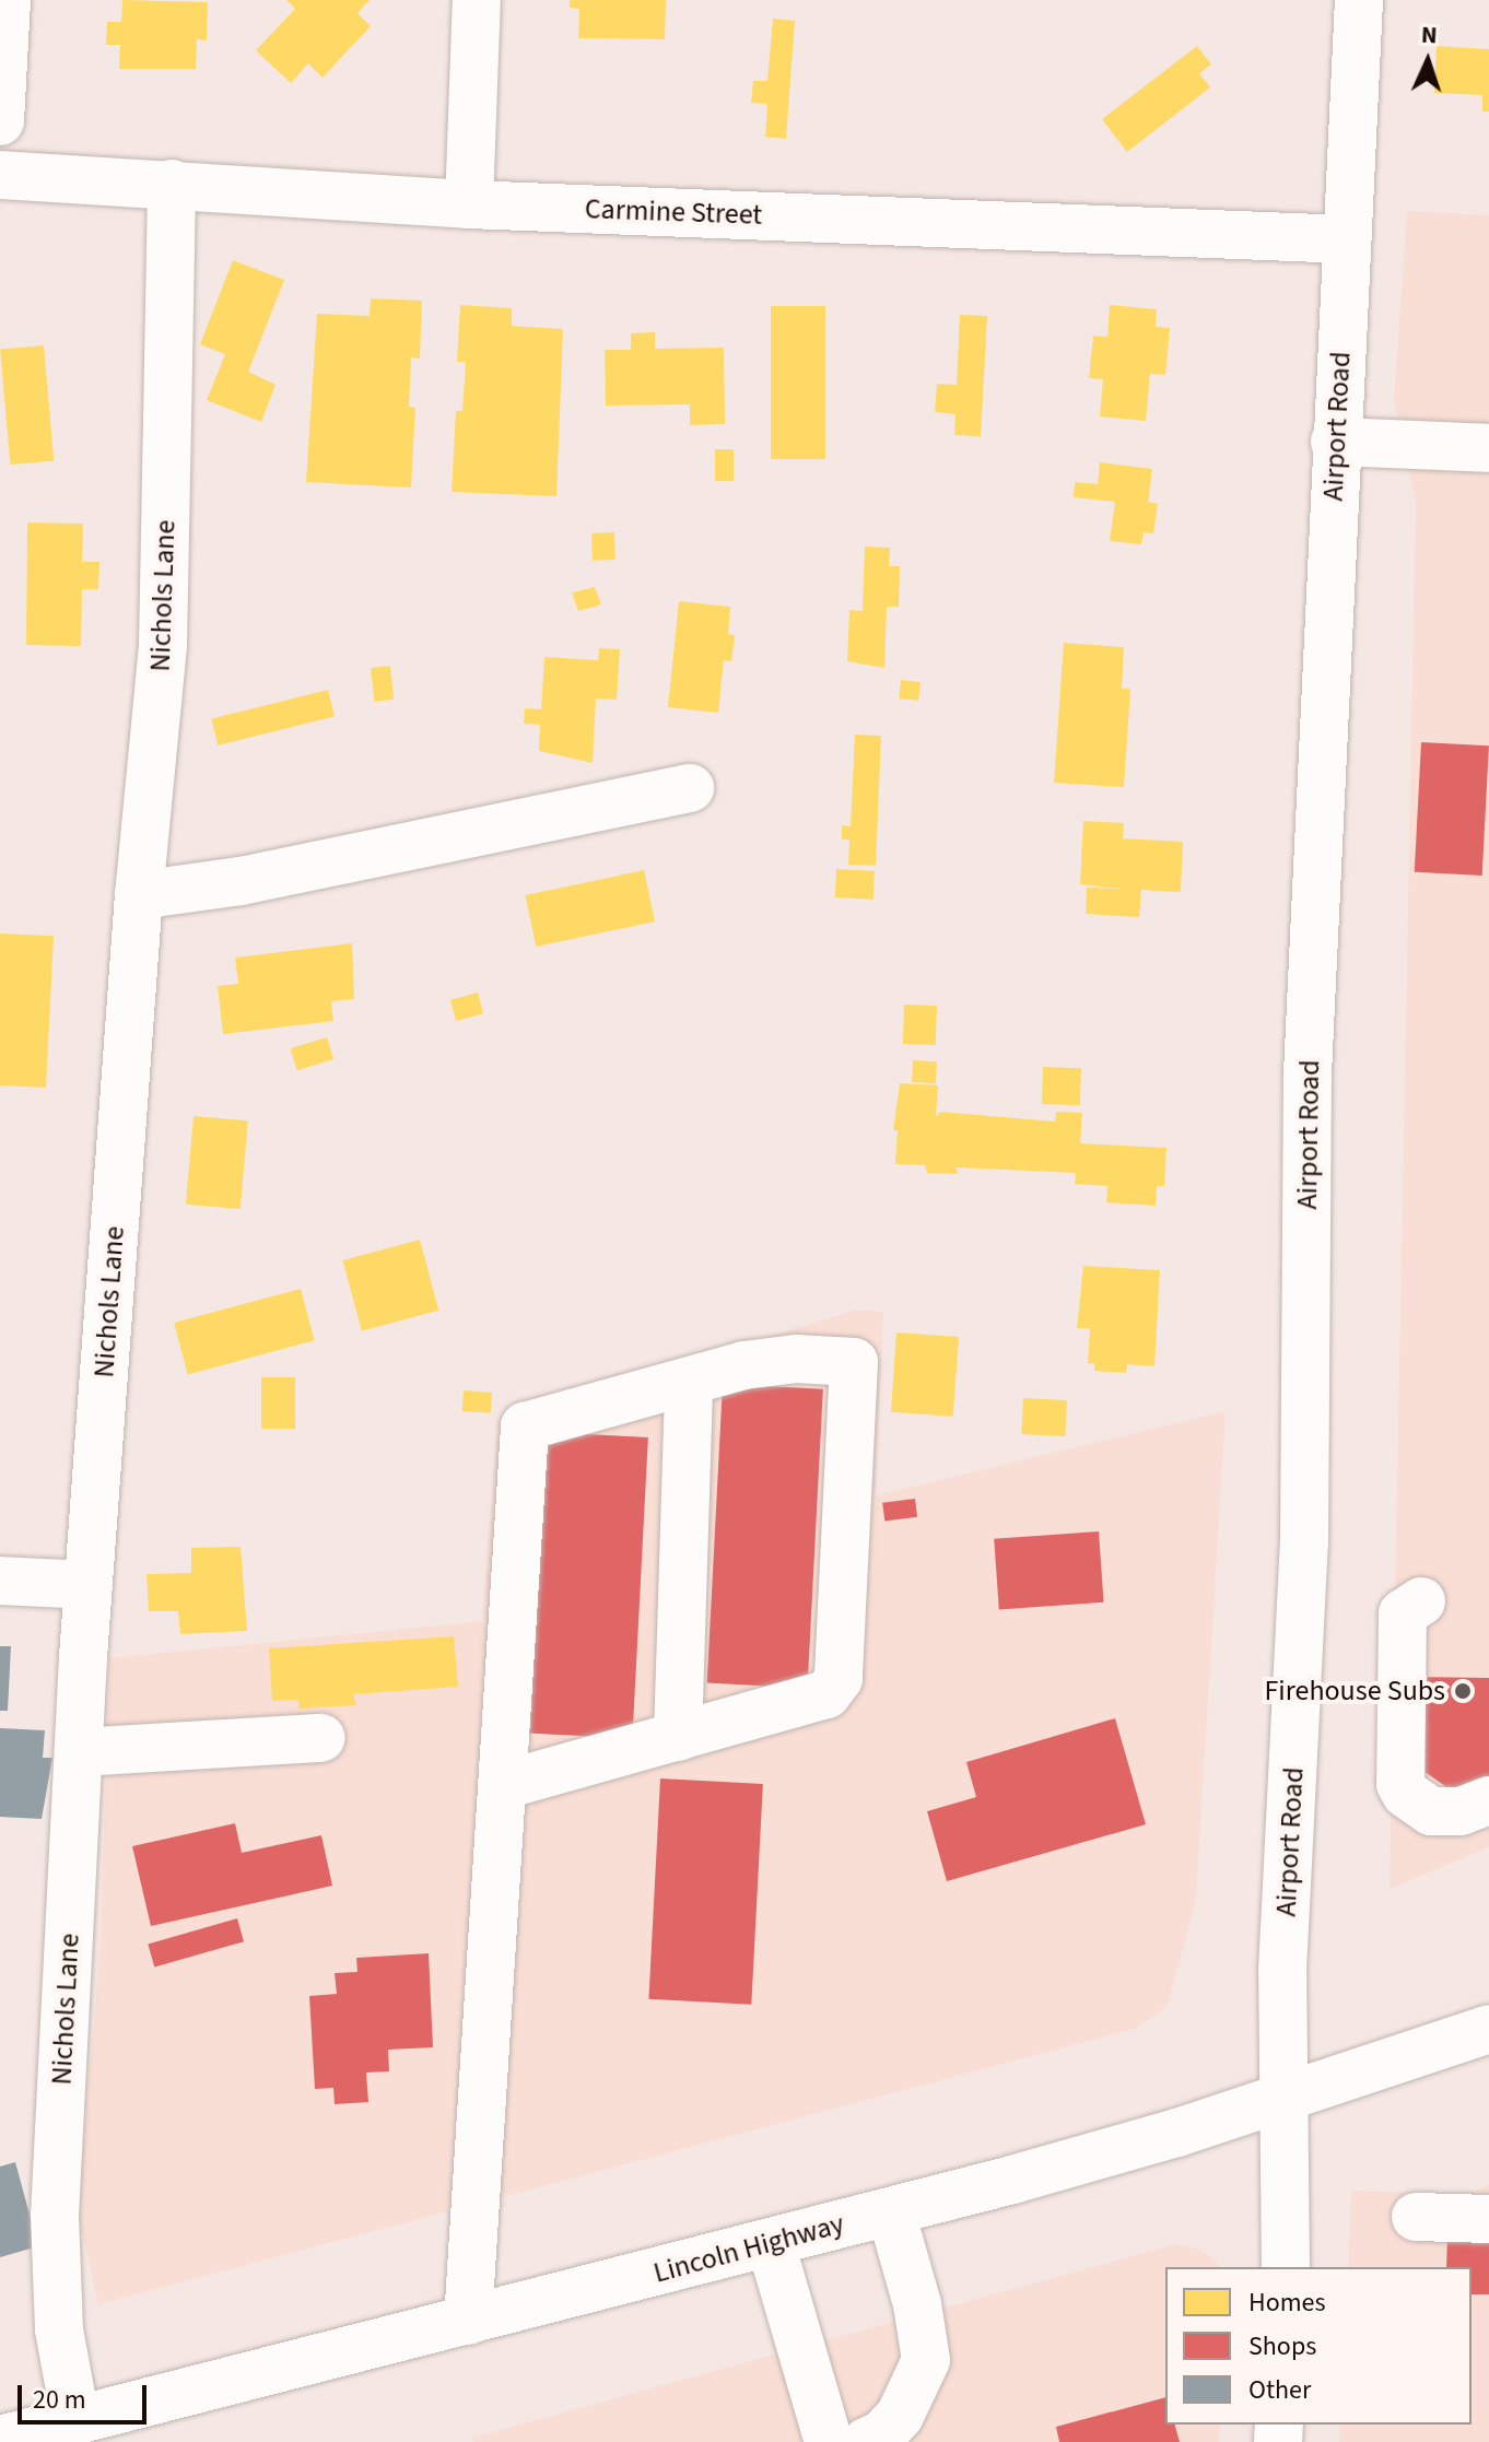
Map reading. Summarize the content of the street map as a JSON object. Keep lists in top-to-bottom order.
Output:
{
  "streets": {
    "main road": [
      "Carmine Street",
      "Airport Road",
      "Nichols Lane",
      "Lincoln Highway"
    ]
  },
  "crossings": [
    ["Carmine Street", "Airport Road"],
    ["Carmine Street", "Nichols Lane"],
    ["Airport Road", "Lincoln Highway"],
    ["Nichols Lane", "Lincoln Highway"]
  ],
  "places": ["Firehouse Subs"],
  "legend": ["Homes", "Shops", "Other"],
  "scale_bar": "20 m",
  "north": "top"
}
